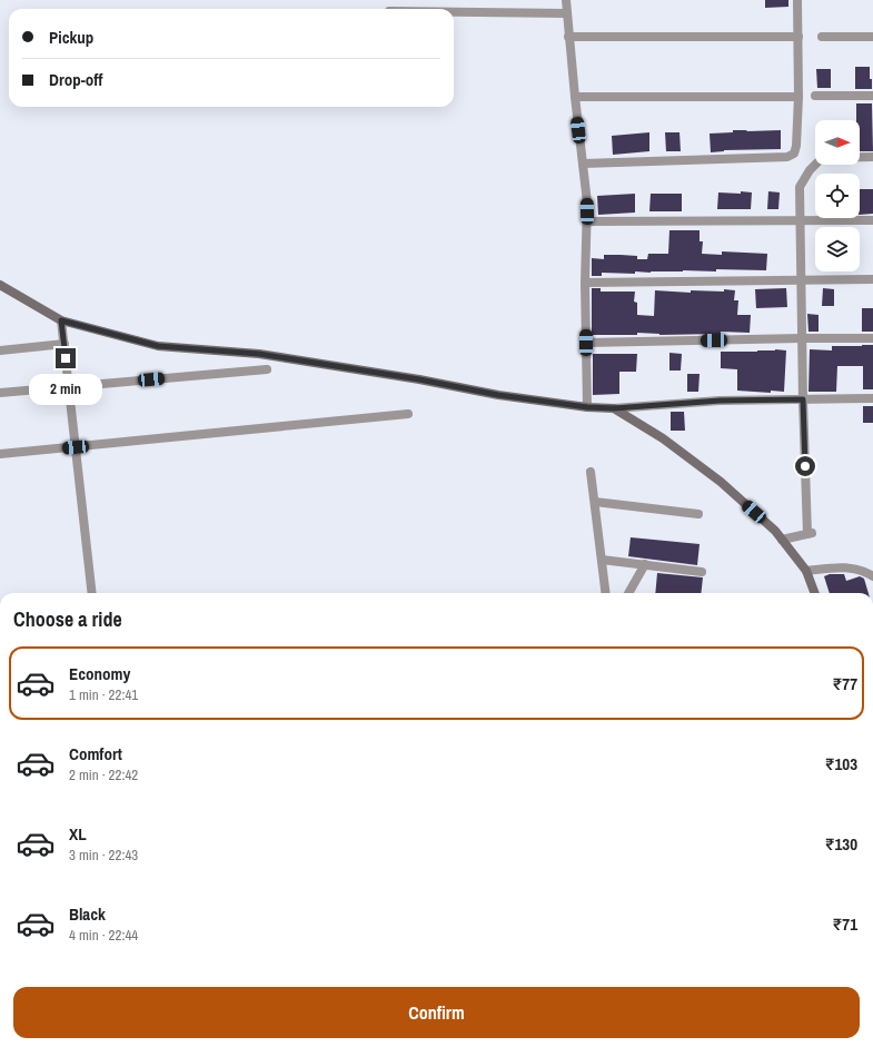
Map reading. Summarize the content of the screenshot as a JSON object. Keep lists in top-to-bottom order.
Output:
{
  "north": "right",
  "page": {
    "banner": ["Pickup", "Drop-off"],
    "bubble": "2 min",
    "heading": "Choose a ride",
    "list": [
      {
        "name": "Economy",
        "note": "1 min · 22:41",
        "value": "₹77"
      },
      {
        "name": "Comfort",
        "note": "2 min · 22:42",
        "value": "₹103"
      },
      {
        "name": "XL",
        "note": "3 min · 22:43",
        "value": "₹130"
      },
      {
        "name": "Black",
        "note": "4 min · 22:44",
        "value": "₹71"
      }
    ],
    "buttons": "Confirm"
  }
}
